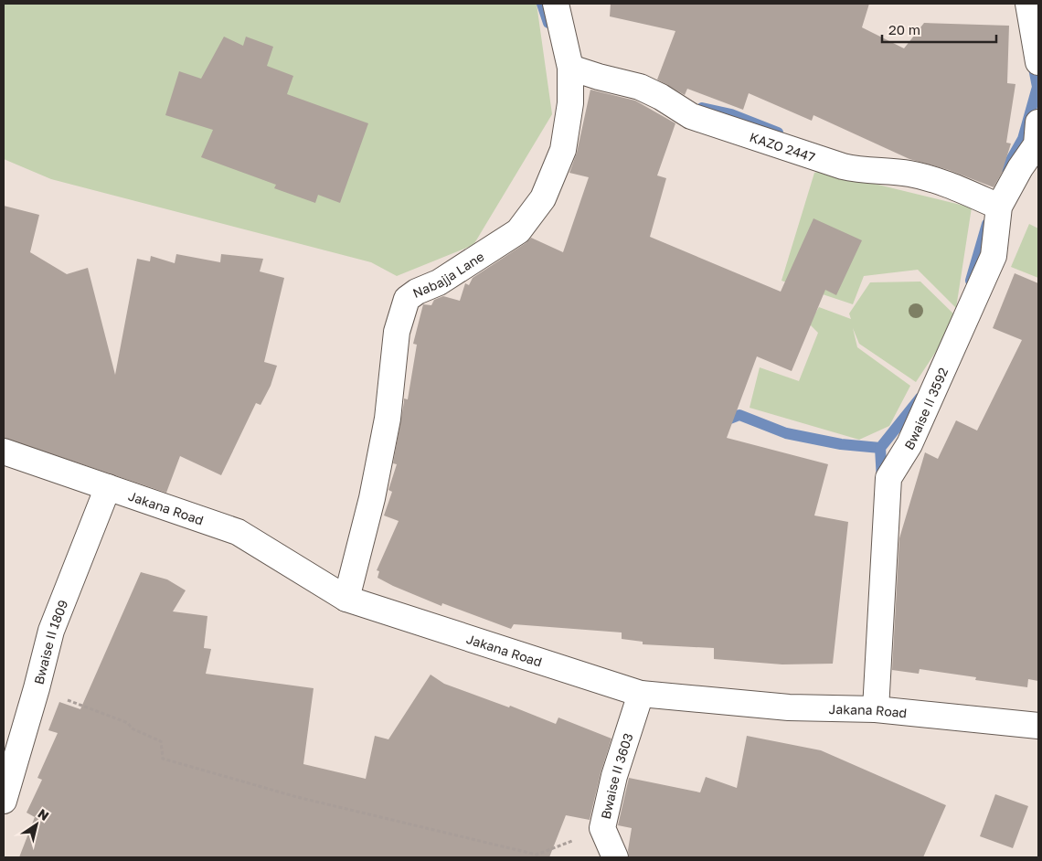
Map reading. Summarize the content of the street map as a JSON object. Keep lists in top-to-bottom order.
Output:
{
  "streets": {
    "street": [
      "KAZO 2447",
      "Nabajja Lane",
      "Bwaise II 3592",
      "Jakana Road",
      "Bwaise II 1809",
      "Bwaise II 3603"
    ]
  },
  "crossings": [
    ["KAZO 2447", "Nabajja Lane"],
    ["KAZO 2447", "Bwaise II 3592"],
    ["Nabajja Lane", "Jakana Road"],
    ["Bwaise II 3592", "Jakana Road"],
    ["Jakana Road", "Bwaise II 1809"],
    ["Jakana Road", "Bwaise II 3603"]
  ],
  "scale_bar": "20 m",
  "north": "top right"
}
